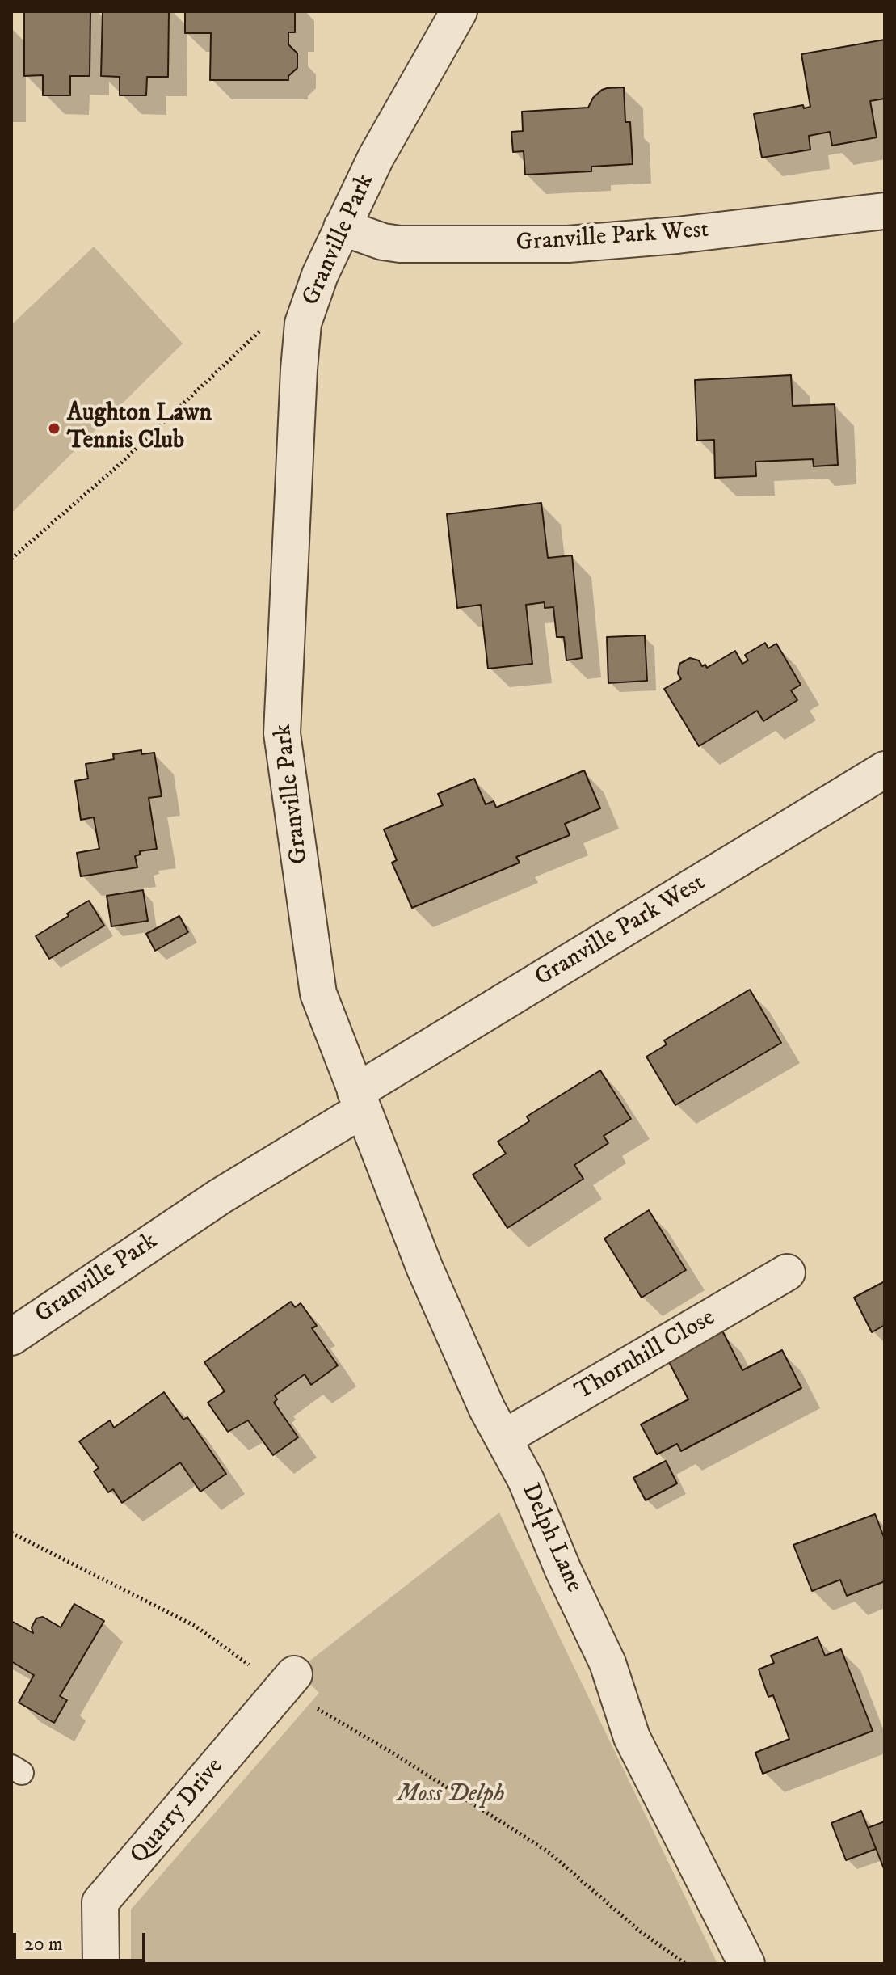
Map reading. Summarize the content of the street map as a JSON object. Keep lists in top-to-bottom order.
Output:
{
  "streets": {
    "street": [
      "Granville Park West",
      "Granville Park",
      "Thornhill Close",
      "Delph Lane",
      "Quarry Drive"
    ]
  },
  "crossings": [
    ["Granville Park West", "Granville Park"],
    ["Granville Park West", "Delph Lane"],
    ["Granville Park", "Delph Lane"],
    ["Thornhill Close", "Delph Lane"]
  ],
  "parks": ["Moss Delph"],
  "places": ["Aughton Lawn Tennis Club"],
  "scale_bar": "20 m"
}
